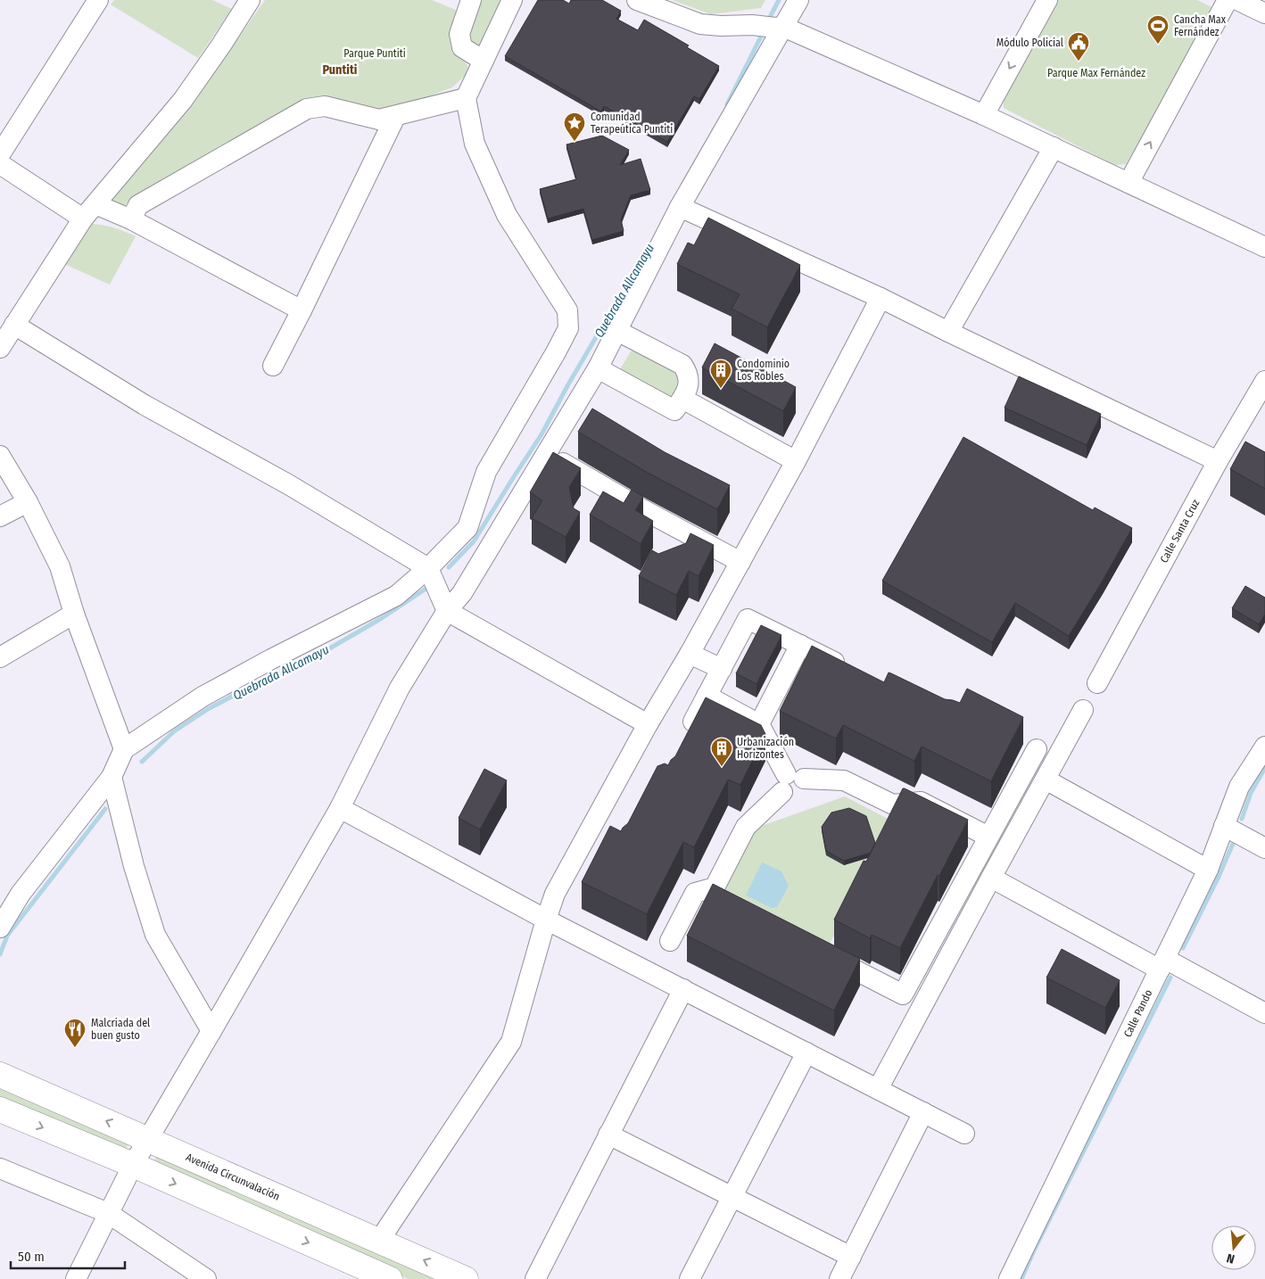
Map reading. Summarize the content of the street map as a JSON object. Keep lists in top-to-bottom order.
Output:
{
  "streets": {
    "main road": ["Avenida Circunvalación"],
    "street": ["Calle Santa Cruz", "Calle Pando"]
  },
  "districts": ["Puntiti"],
  "water": ["Quebrada Allcamayu"],
  "parks": ["Parque Puntiti", "Parque Max Fernández"],
  "places": {
    "sports": ["Cancha Max Fernández"],
    "public building": ["Módulo Policial"],
    "place": ["Comunidad Terapeútica Puntiti"],
    "building": ["Condominio Los Robles", "Urbanización Horizontes"],
    "restaurant": ["Malcriada del buen gusto"]
  },
  "scale_bar": "50 m",
  "north": "bottom"
}
